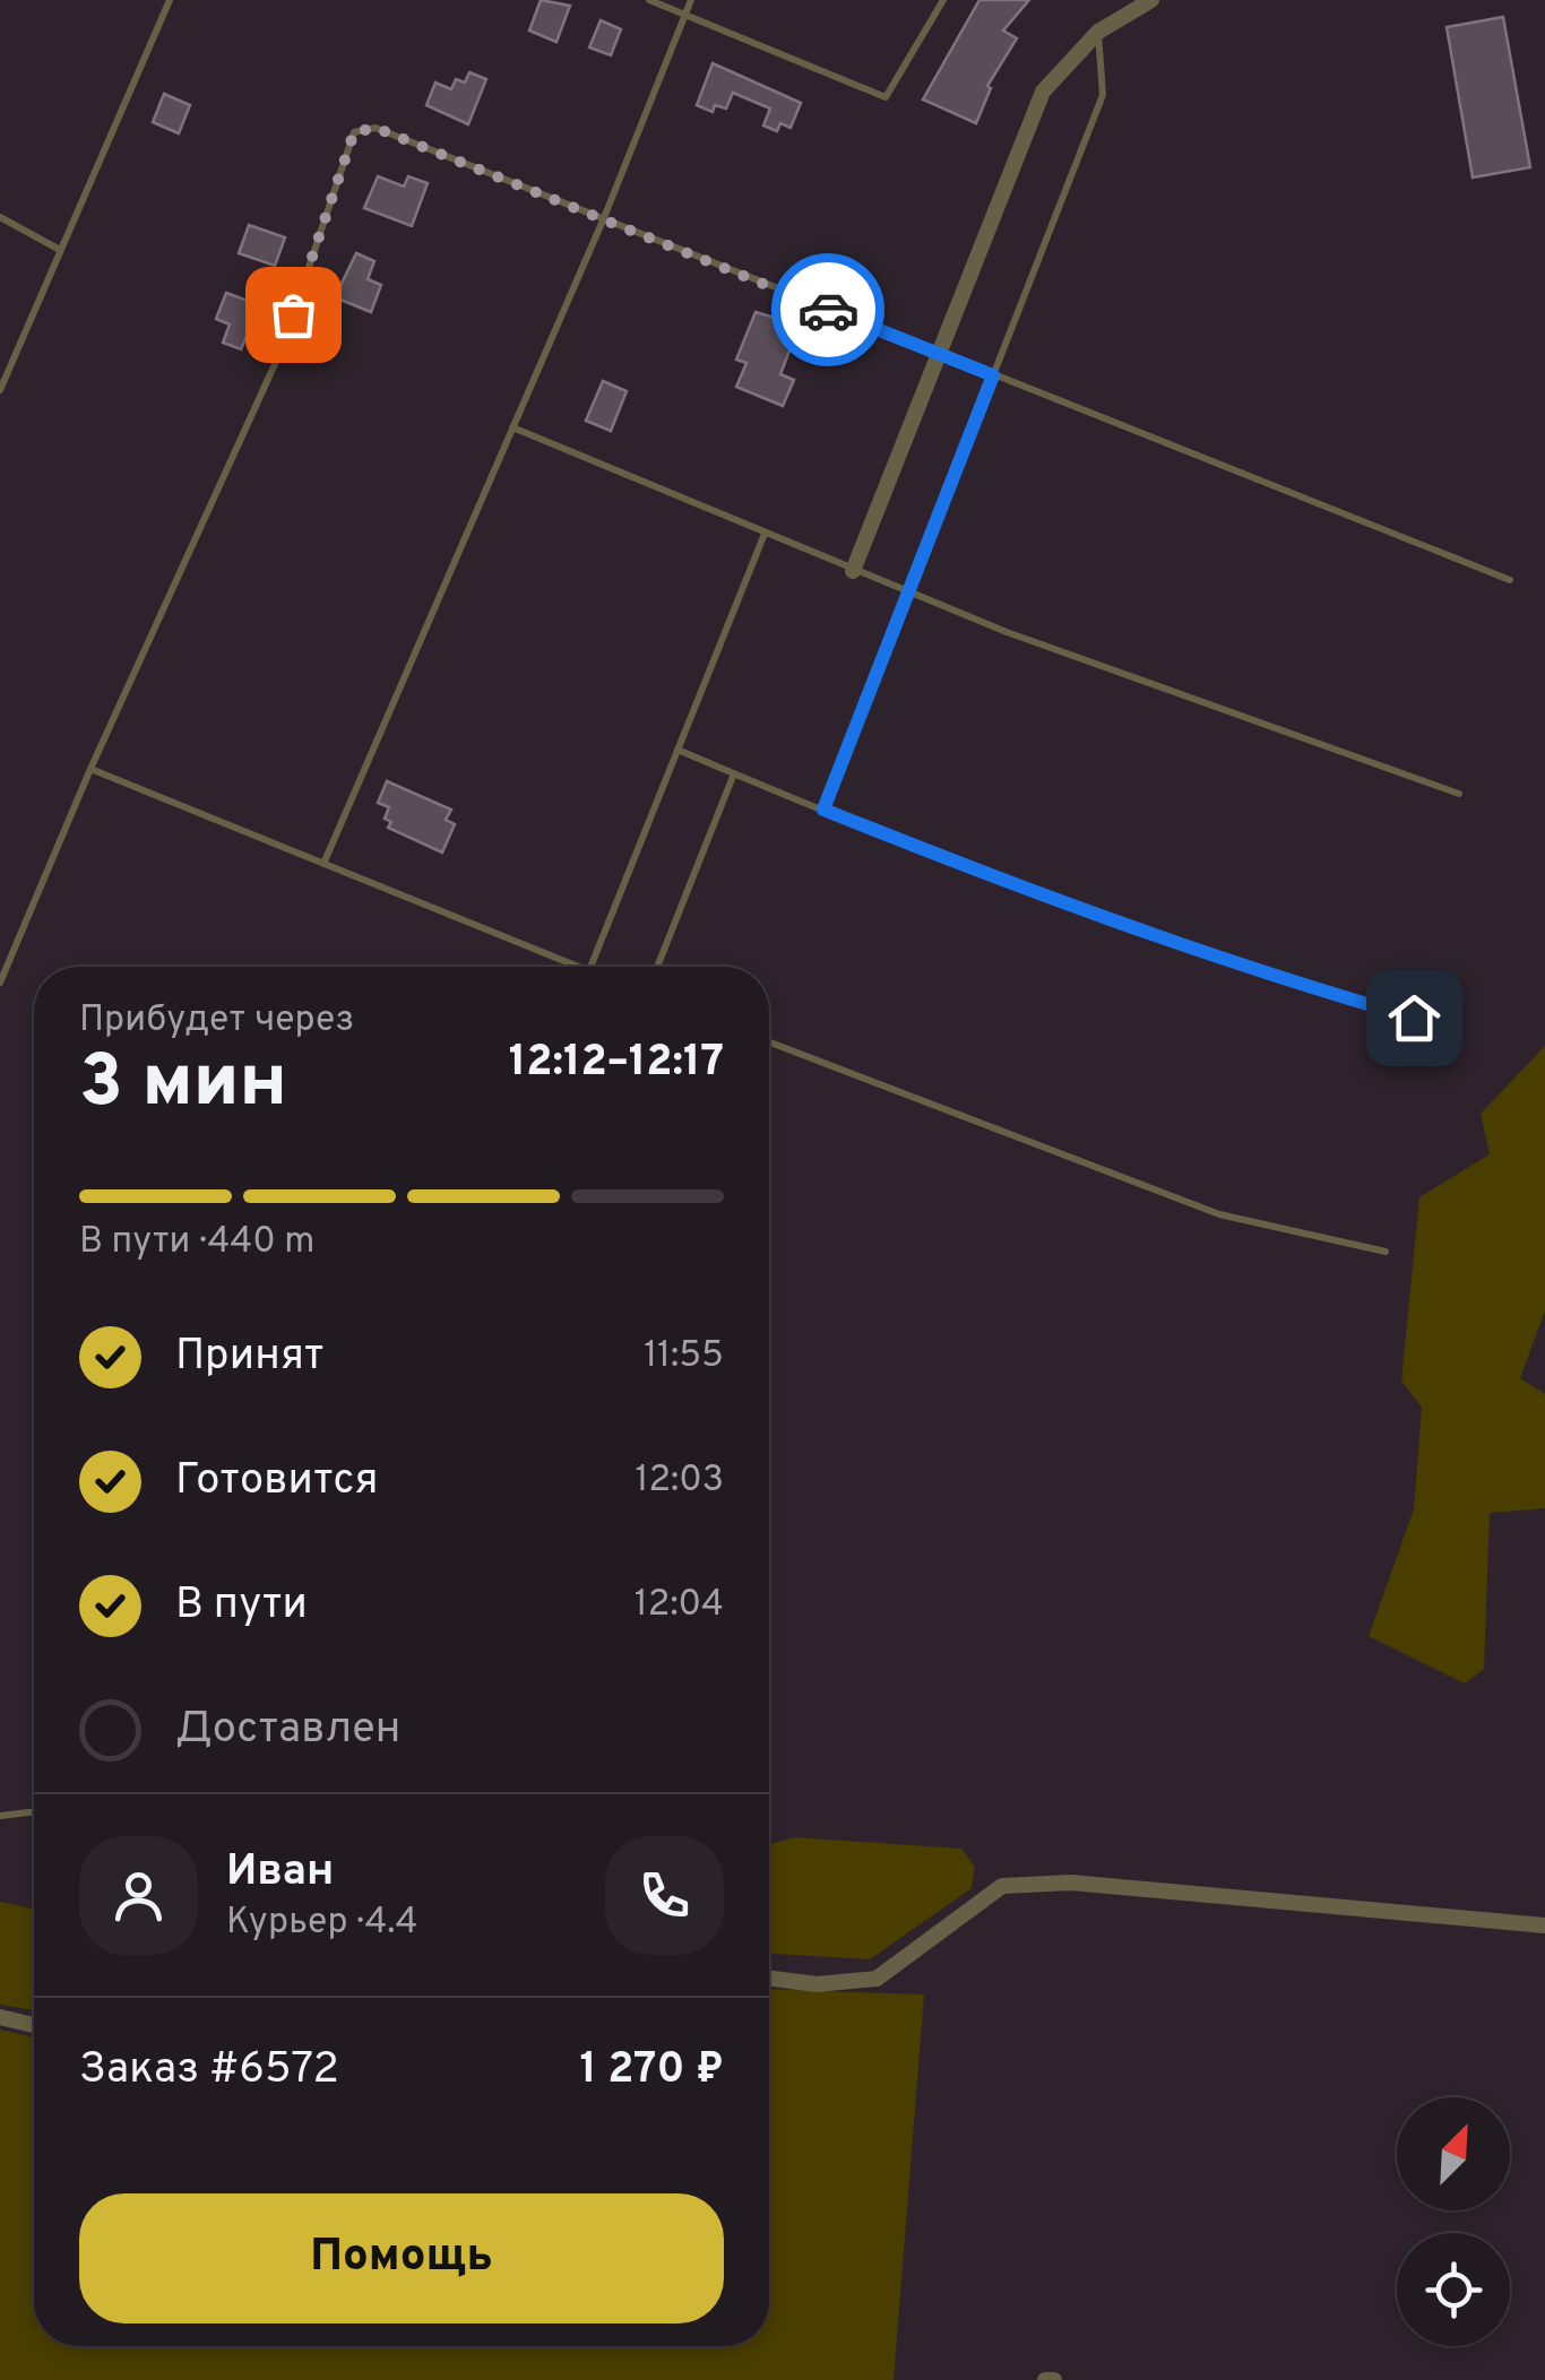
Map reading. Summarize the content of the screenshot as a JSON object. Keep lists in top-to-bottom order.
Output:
{
  "north": "top right",
  "page": {
    "heading": ["3 мин", "Прибудет через", "12:12–12:17"],
    "panel": [
      "Иван",
      "Курьер · 4.4",
      "Заказ #6572",
      "1 270 ₽"
    ],
    "bar": "В пути · 440 m",
    "list": [
      ["Принят", "11:55"],
      ["Готовится", "12:03"],
      ["В пути", "12:04"],
      "Доставлен"
    ],
    "buttons": "Помощь"
  }
}
